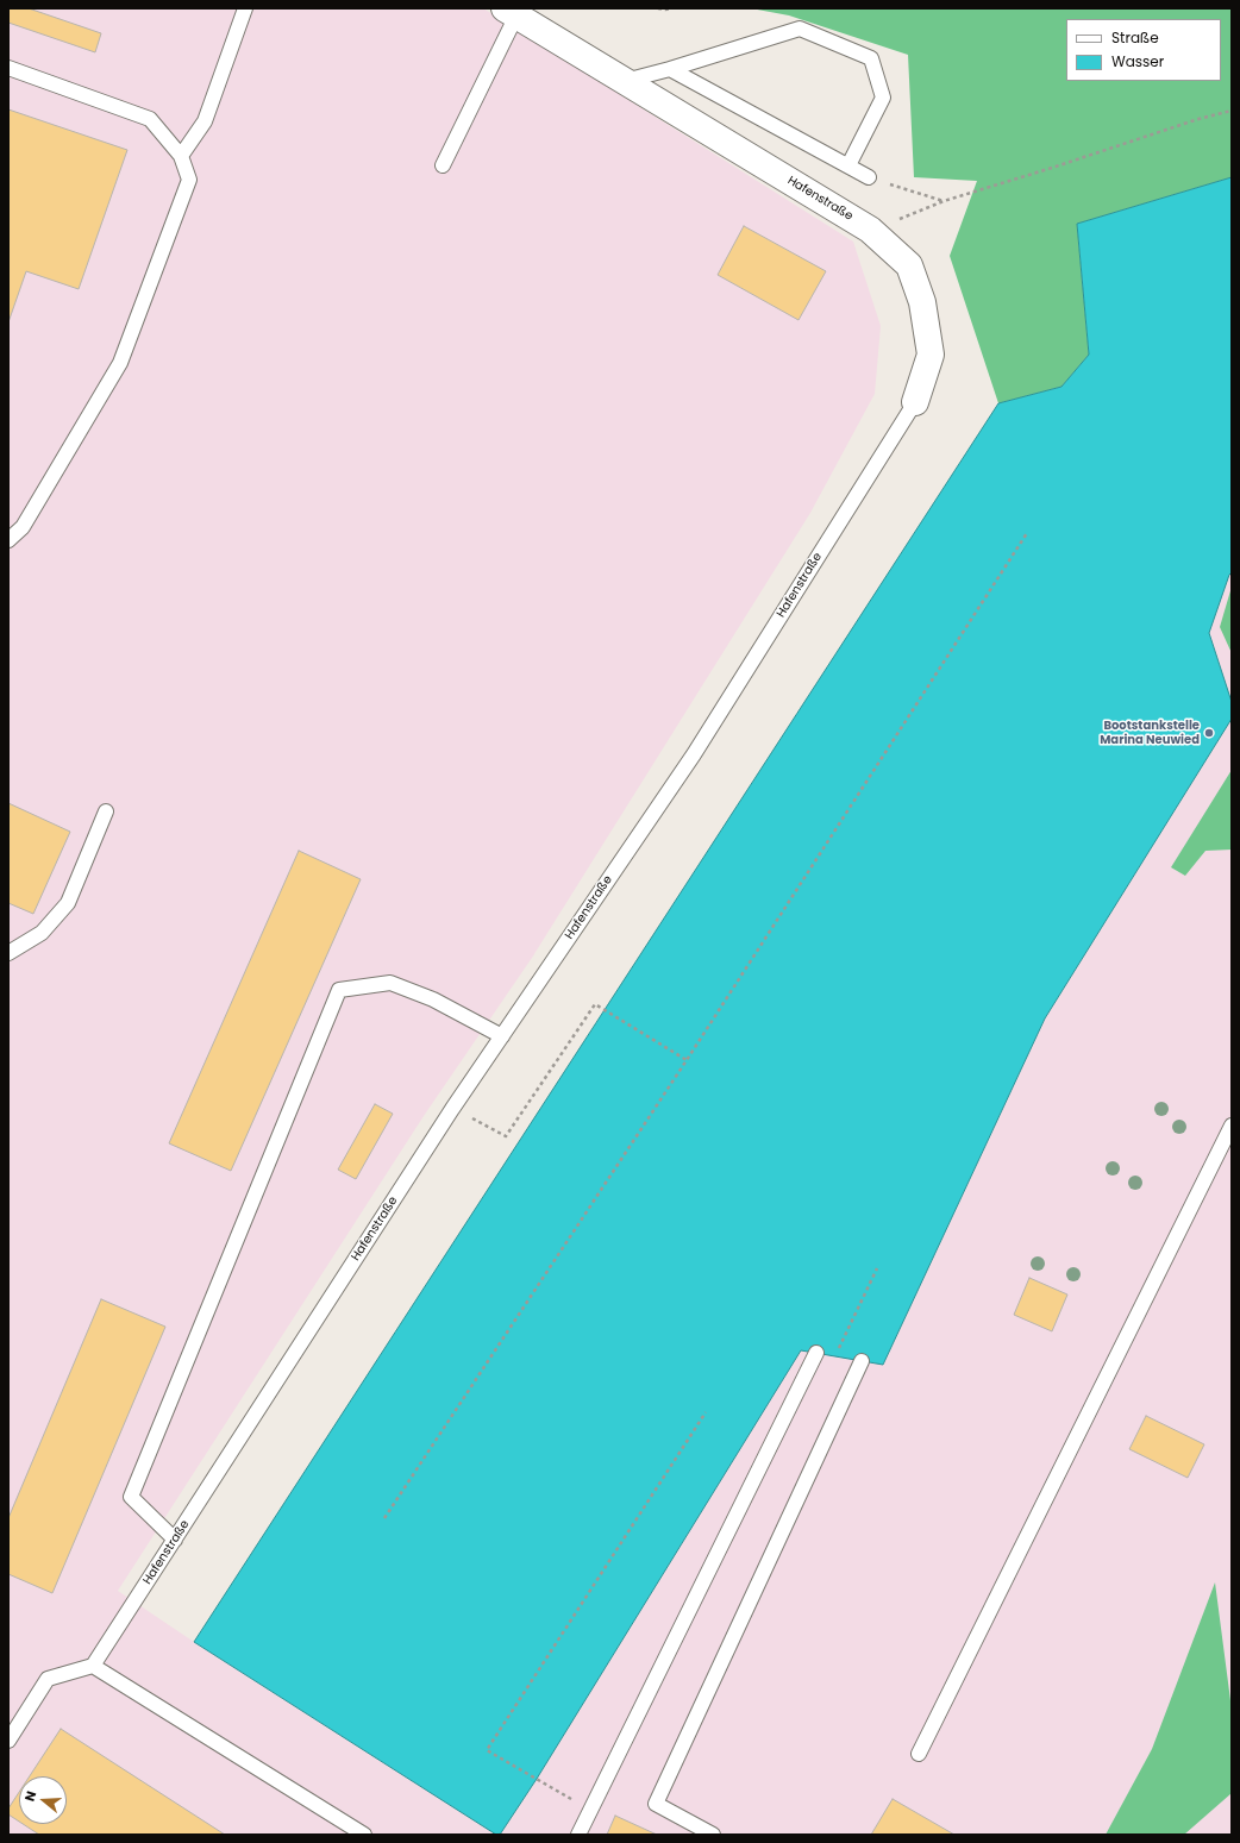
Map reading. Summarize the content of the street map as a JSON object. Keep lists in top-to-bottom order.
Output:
{
  "streets": {
    "street": ["Hafenstraße"]
  },
  "places": ["Bootstankstelle Marina Neuwied"],
  "legend": ["Straße", "Wasser"],
  "north": "left"
}
